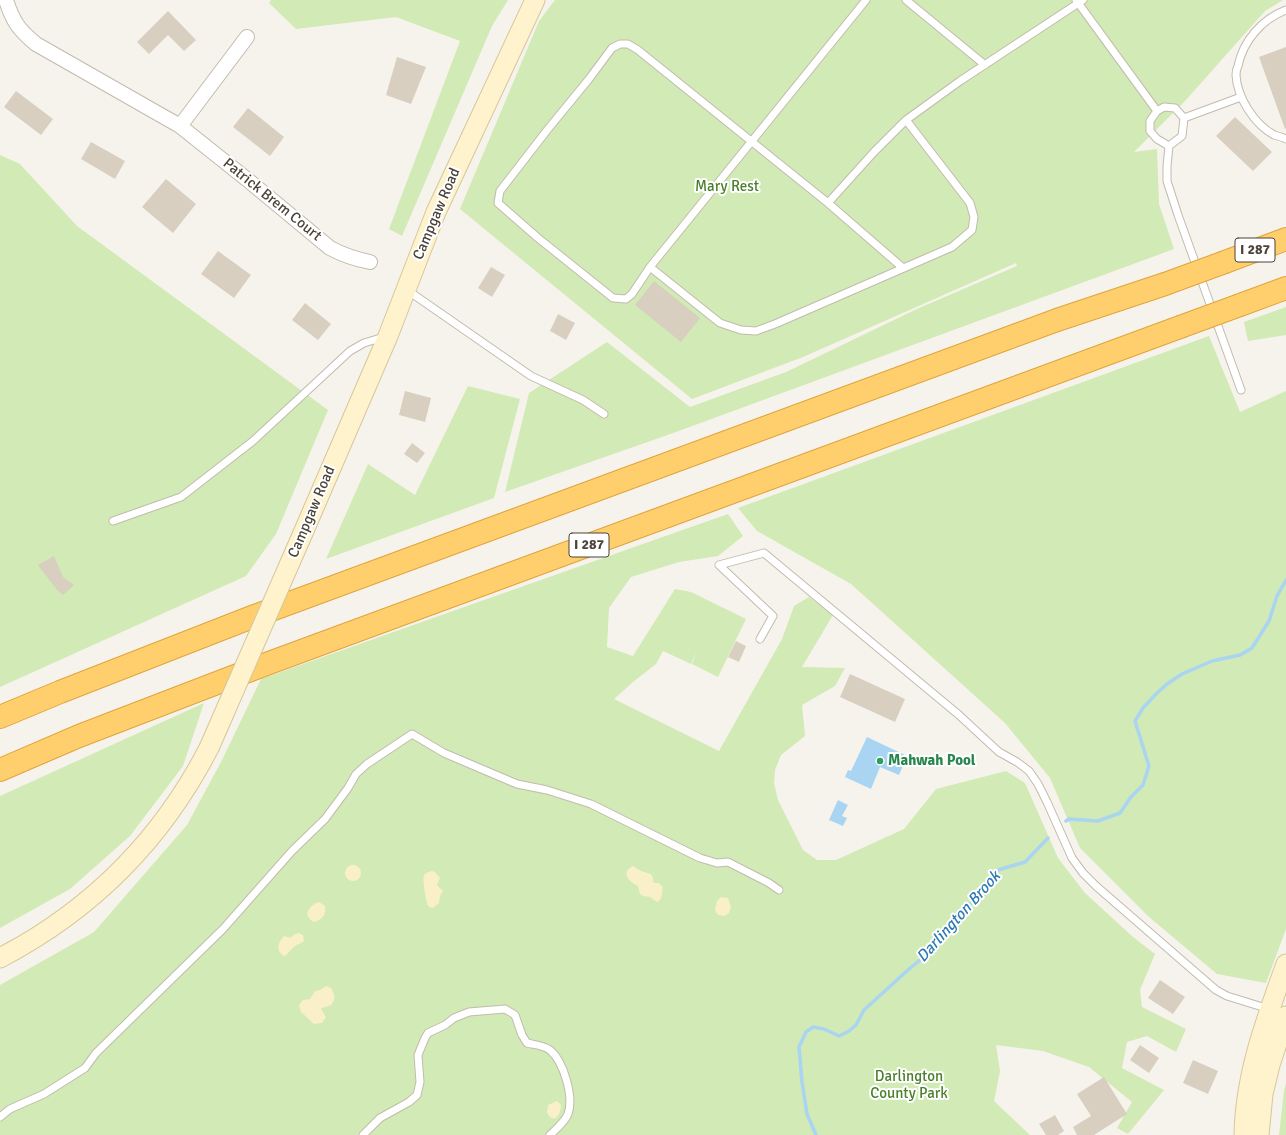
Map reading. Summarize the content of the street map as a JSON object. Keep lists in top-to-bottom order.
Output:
{
  "streets": {
    "highway": ["I 287"],
    "main road": ["Campgaw Road"],
    "street": ["Patrick Brem Court"]
  },
  "water": ["Darlington Brook"],
  "parks": ["Mary Rest", "Darlington County Park"],
  "places": ["Mahwah Pool"]
}
